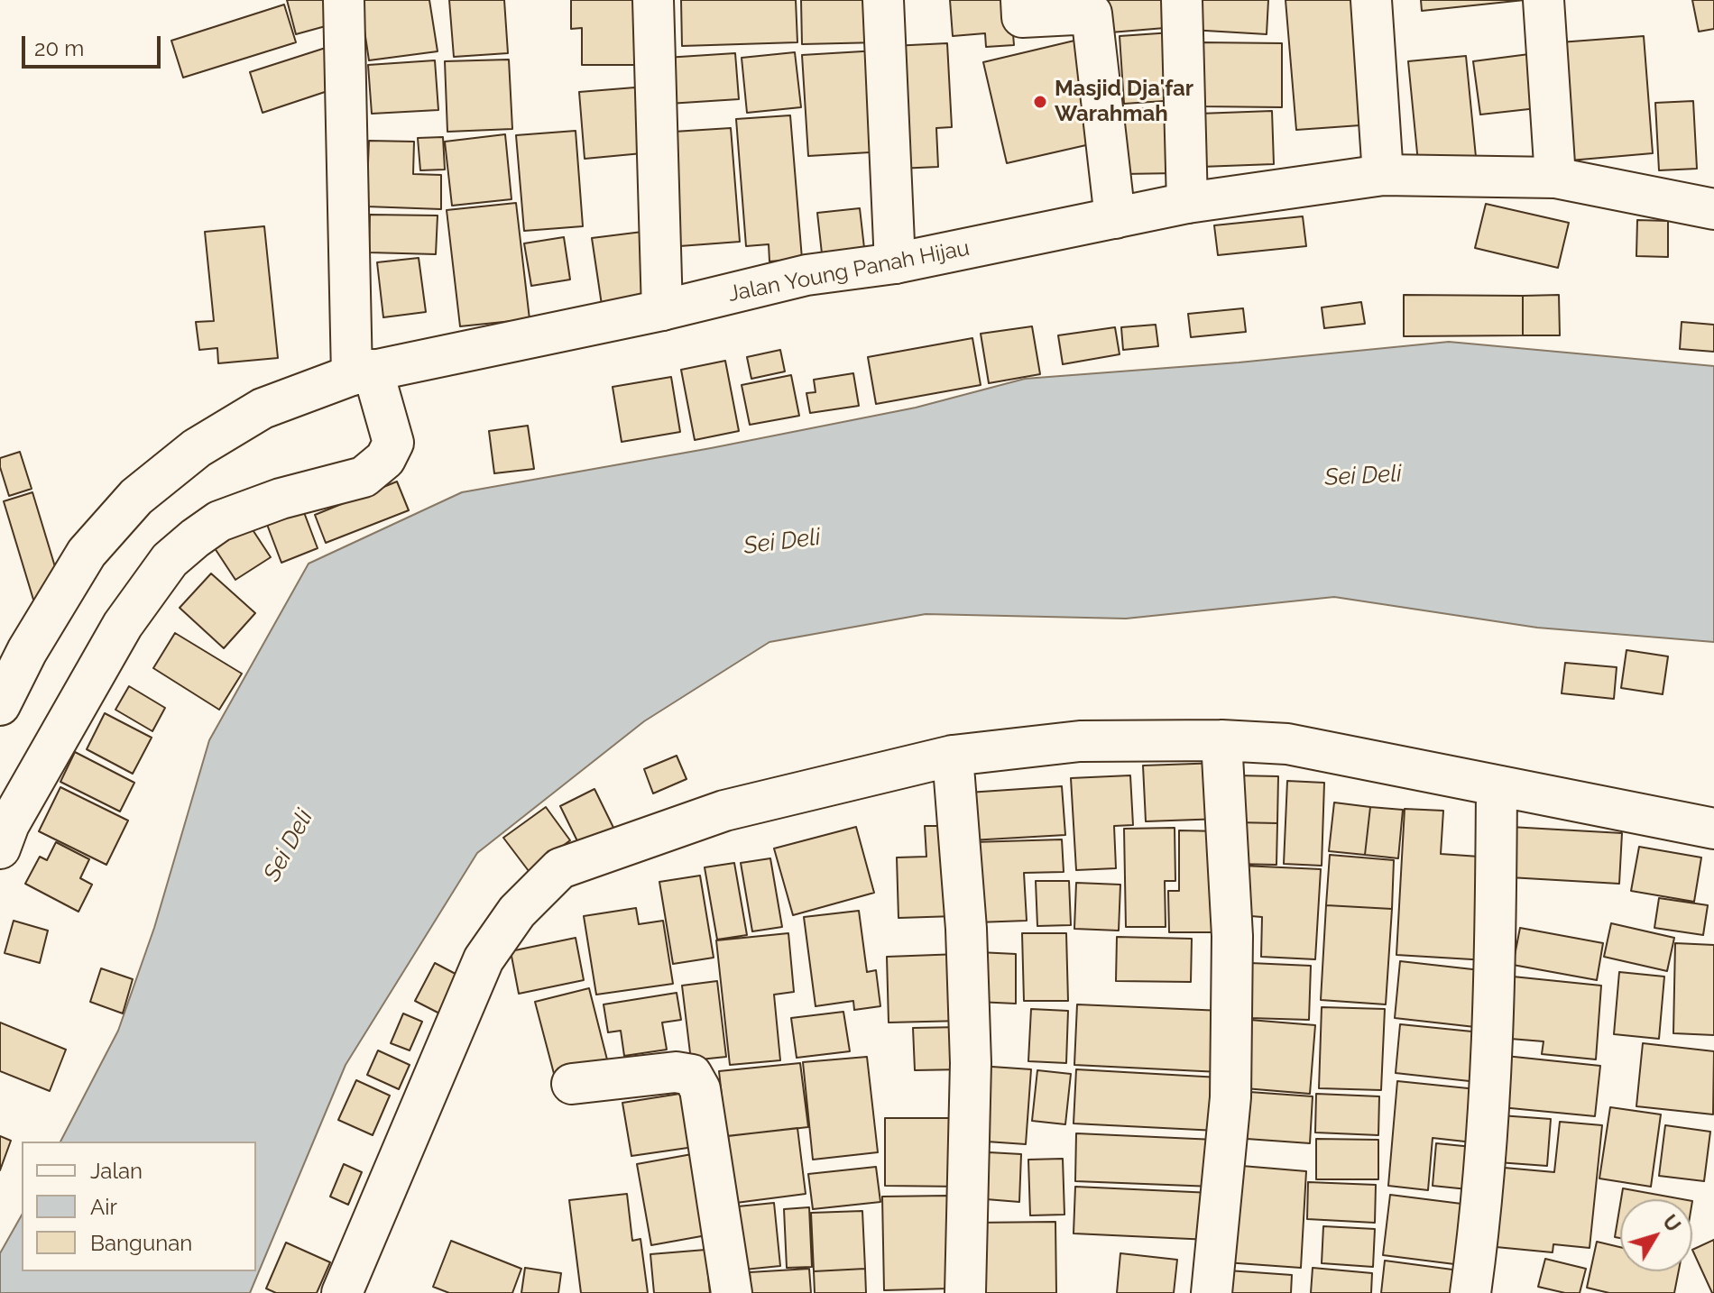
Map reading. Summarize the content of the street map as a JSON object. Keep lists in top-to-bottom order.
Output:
{
  "streets": {
    "street": ["Jalan Young Panah Hijau"]
  },
  "water": ["Sei Deli"],
  "places": ["Masjid Dja'far Warahmah"],
  "legend": ["Jalan", "Air", "Bangunan"],
  "scale_bar": "20 m",
  "north": "top right"
}
